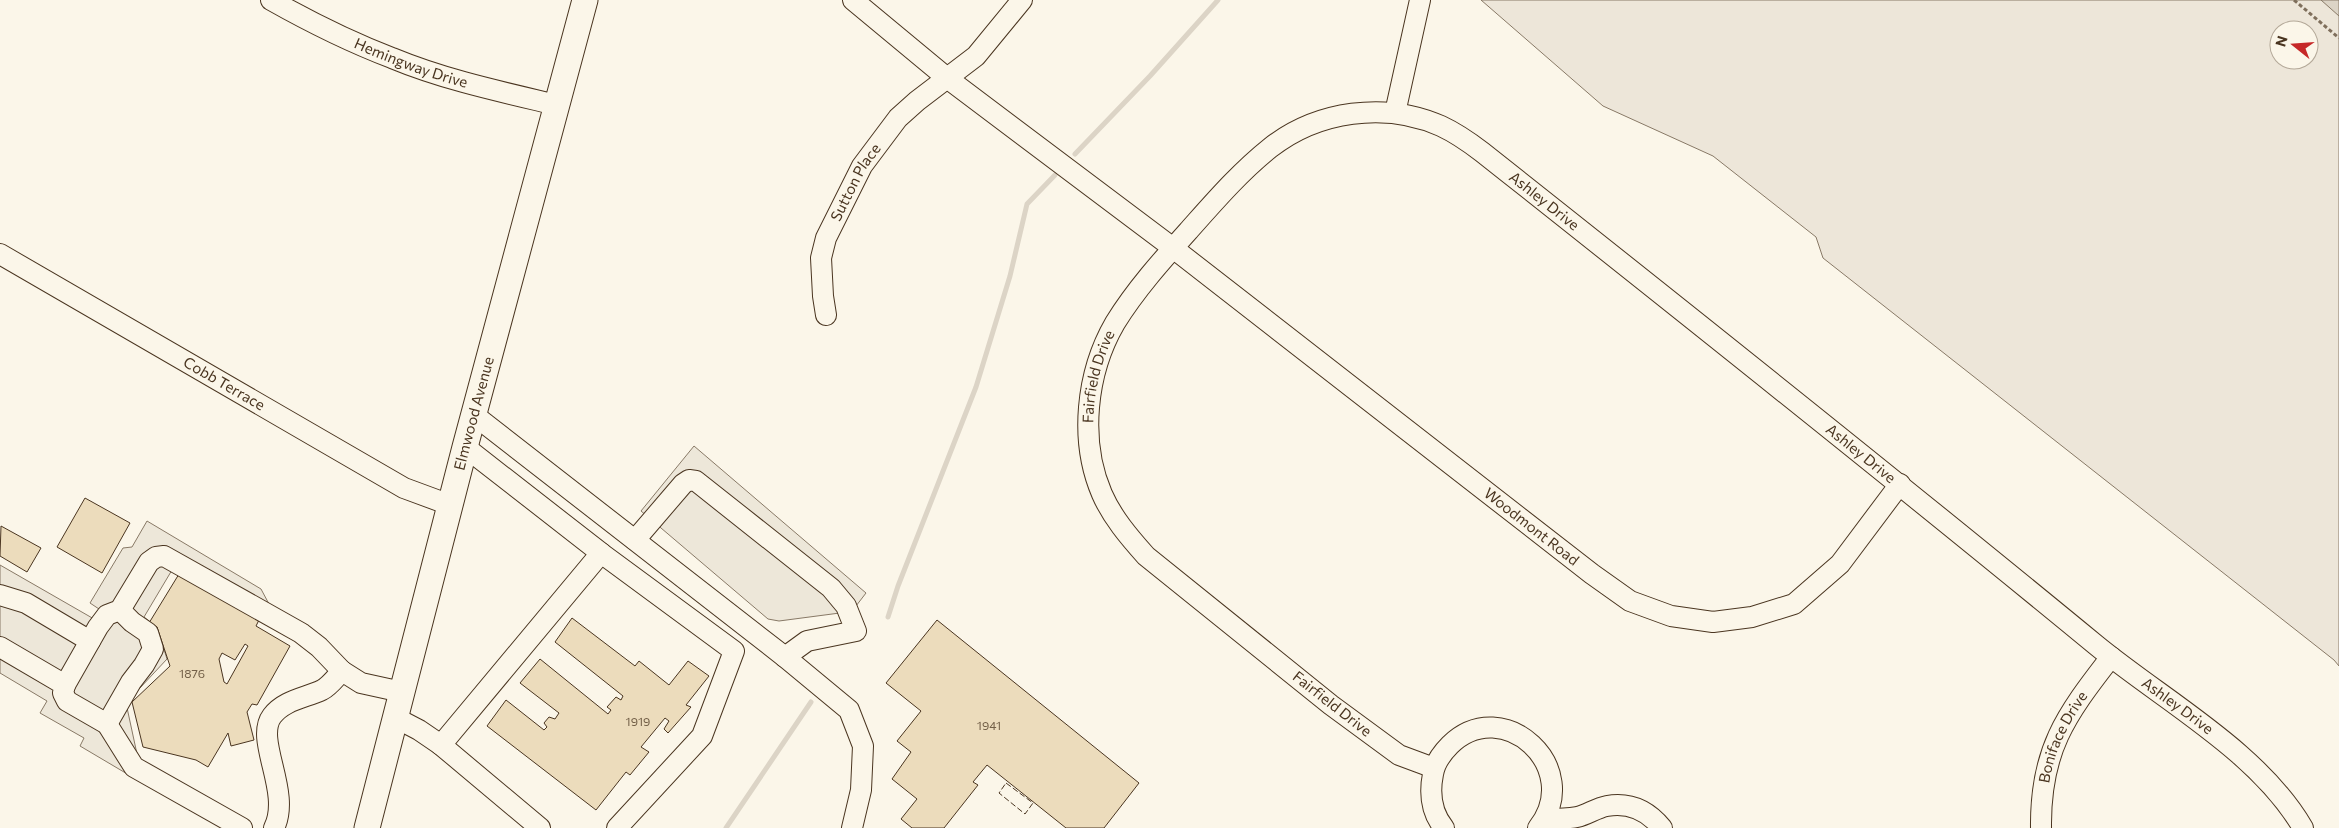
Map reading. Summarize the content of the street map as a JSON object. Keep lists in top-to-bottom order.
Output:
{
  "streets": {
    "main road": ["Elmwood Avenue"],
    "street": [
      "Hemingway Drive",
      "Sutton Place",
      "Ashley Drive",
      "Fairfield Drive",
      "Cobb Terrace",
      "Woodmont Road",
      "Boniface Drive"
    ]
  },
  "crossings": [
    ["Hemingway Drive", "Elmwood Avenue"],
    ["Ashley Drive", "Fairfield Drive"],
    ["Ashley Drive", "Woodmont Road"],
    ["Ashley Drive", "Boniface Drive"],
    ["Fairfield Drive", "Woodmont Road"],
    ["Cobb Terrace", "Elmwood Avenue"]
  ],
  "house_numbers": ["1876", "1919", "1941"],
  "north": "left"
}
